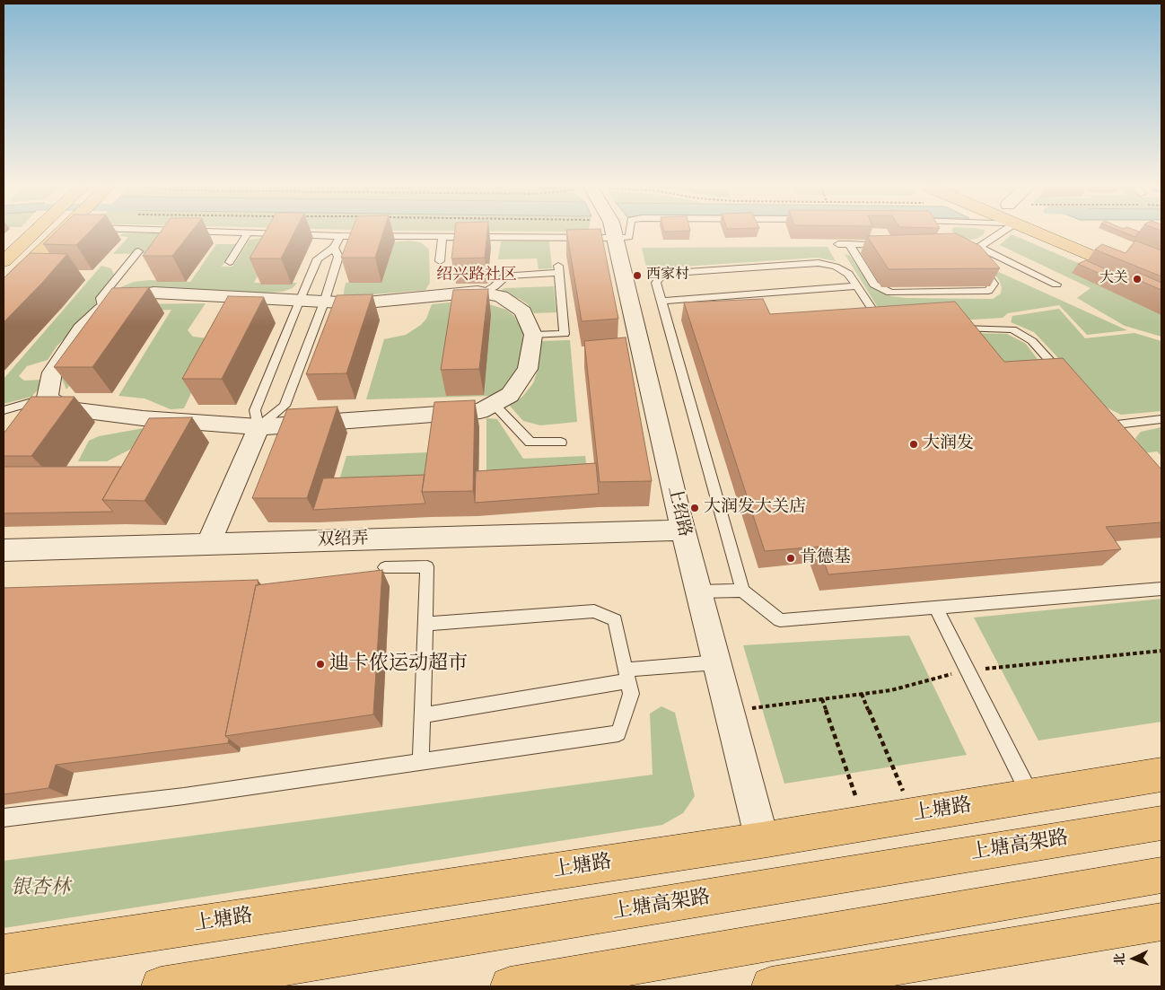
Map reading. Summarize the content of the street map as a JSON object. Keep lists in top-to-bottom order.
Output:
{
  "streets": {
    "main road": ["上塘路", "上塘高架路"],
    "street": ["上绍路", "双绍弄"]
  },
  "crossings": [
    ["上绍路", "双绍弄"],
    ["上绍路", "上塘路"]
  ],
  "districts": ["绍兴路社区"],
  "parks": ["银杏林"],
  "places": [
    "西家村",
    "大关",
    "大润发",
    "大润发大关店",
    "肯德基",
    "迪卡侬运动超市"
  ],
  "north": "left"
}
